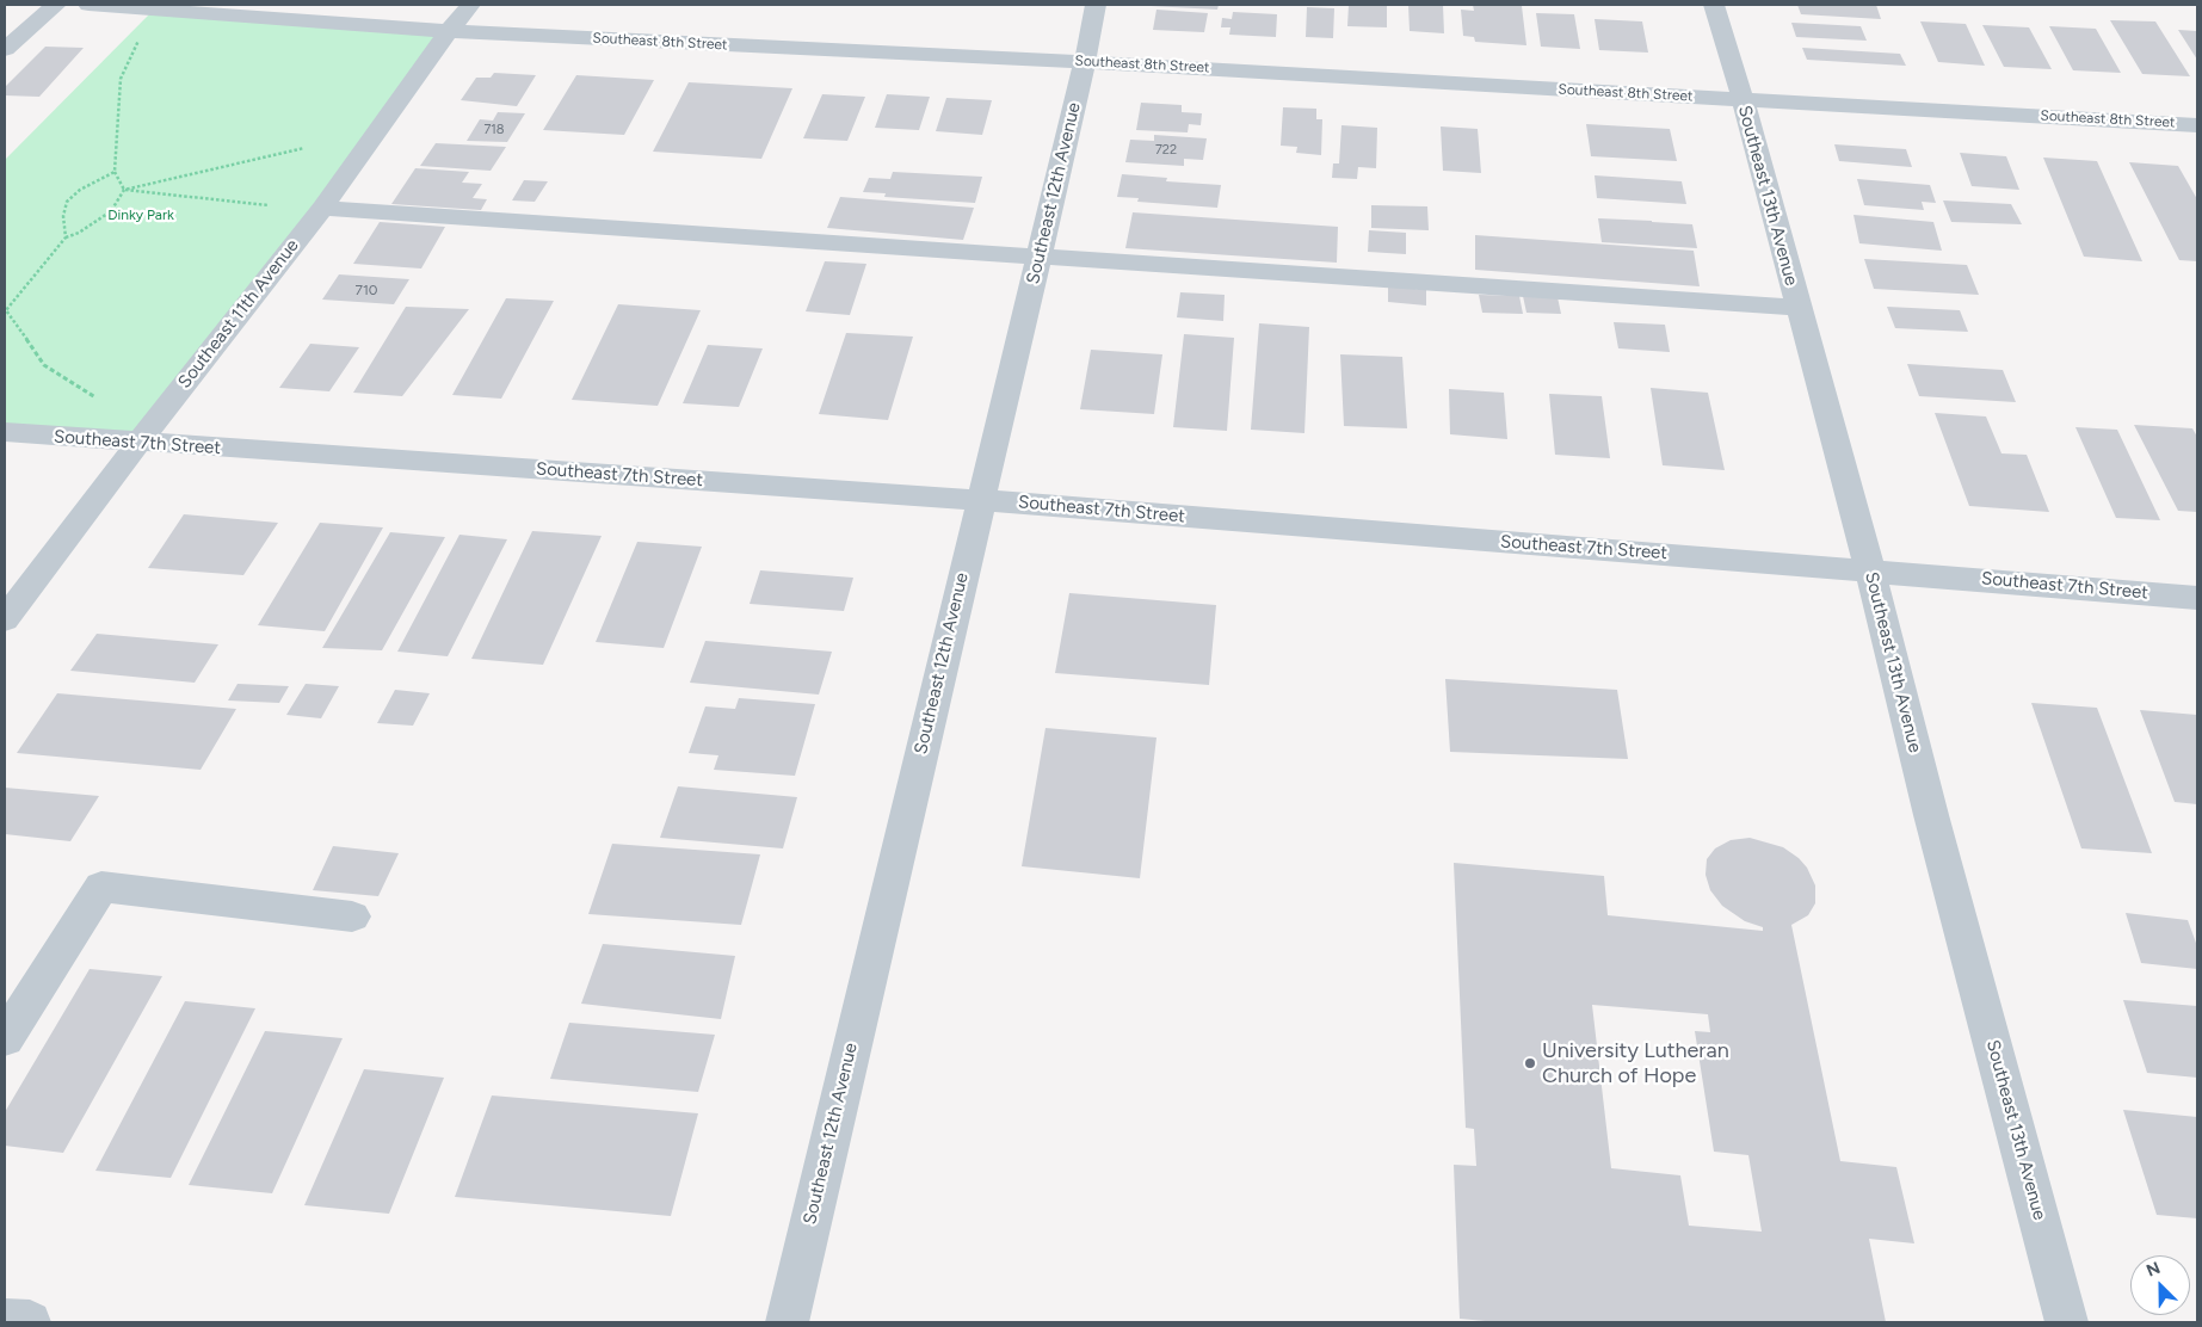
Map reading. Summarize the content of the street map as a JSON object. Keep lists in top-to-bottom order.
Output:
{
  "streets": {
    "street": [
      "Southeast 8th Street",
      "Southeast 12th Avenue",
      "Southeast 13th Avenue",
      "Southeast 11th Avenue",
      "Southeast 7th Street"
    ]
  },
  "crossings": [
    ["Southeast 8th Street", "Southeast 12th Avenue"],
    ["Southeast 8th Street", "Southeast 13th Avenue"],
    ["Southeast 8th Street", "Southeast 11th Avenue"],
    ["Southeast 12th Avenue", "Southeast 7th Street"],
    ["Southeast 13th Avenue", "Southeast 7th Street"],
    ["Southeast 11th Avenue", "Southeast 7th Street"]
  ],
  "parks": ["Dinky Park"],
  "places": ["University Lutheran Church of Hope"],
  "house_numbers": ["718", "722", "710"],
  "north": "top left"
}
